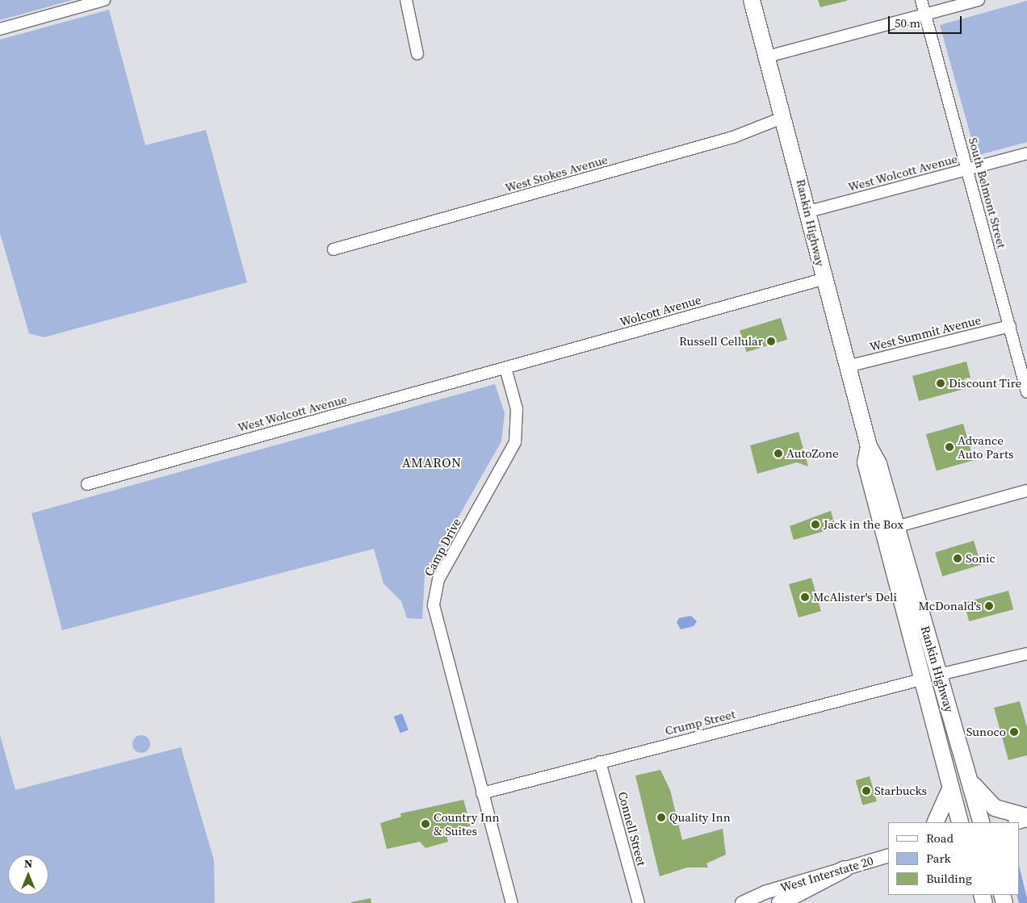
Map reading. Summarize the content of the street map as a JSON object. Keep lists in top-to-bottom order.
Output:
{
  "streets": {
    "highway": ["Rankin Highway"],
    "main road": ["West Interstate 20"],
    "street": [
      "West Wolcott Avenue",
      "West Stokes Avenue",
      "South Belmont Street",
      "Wolcott Avenue",
      "West Summit Avenue",
      "Camp Drive",
      "Crump Street",
      "Connell Street"
    ]
  },
  "crossings": [
    ["West Wolcott Avenue", "South Belmont Street"],
    ["West Wolcott Avenue", "Rankin Highway"],
    ["West Wolcott Avenue", "Wolcott Avenue"],
    ["West Wolcott Avenue", "Camp Drive"],
    ["West Stokes Avenue", "Rankin Highway"],
    ["South Belmont Street", "West Summit Avenue"],
    ["Rankin Highway", "Wolcott Avenue"],
    ["Rankin Highway", "West Summit Avenue"],
    ["Rankin Highway", "Crump Street"],
    ["Wolcott Avenue", "Camp Drive"],
    ["Camp Drive", "Crump Street"],
    ["Crump Street", "Connell Street"]
  ],
  "districts": ["AMARON"],
  "places": [
    "Russell Cellular",
    "Discount Tire",
    "Advance Auto Parts",
    "AutoZone",
    "Jack in the Box",
    "Sonic",
    "McAlister's Deli",
    "McDonald's",
    "Sunoco",
    "Starbucks",
    "Quality Inn",
    "Country Inn & Suites"
  ],
  "legend": ["Road", "Park", "Building"],
  "scale_bar": "50 m",
  "north": "top"
}
